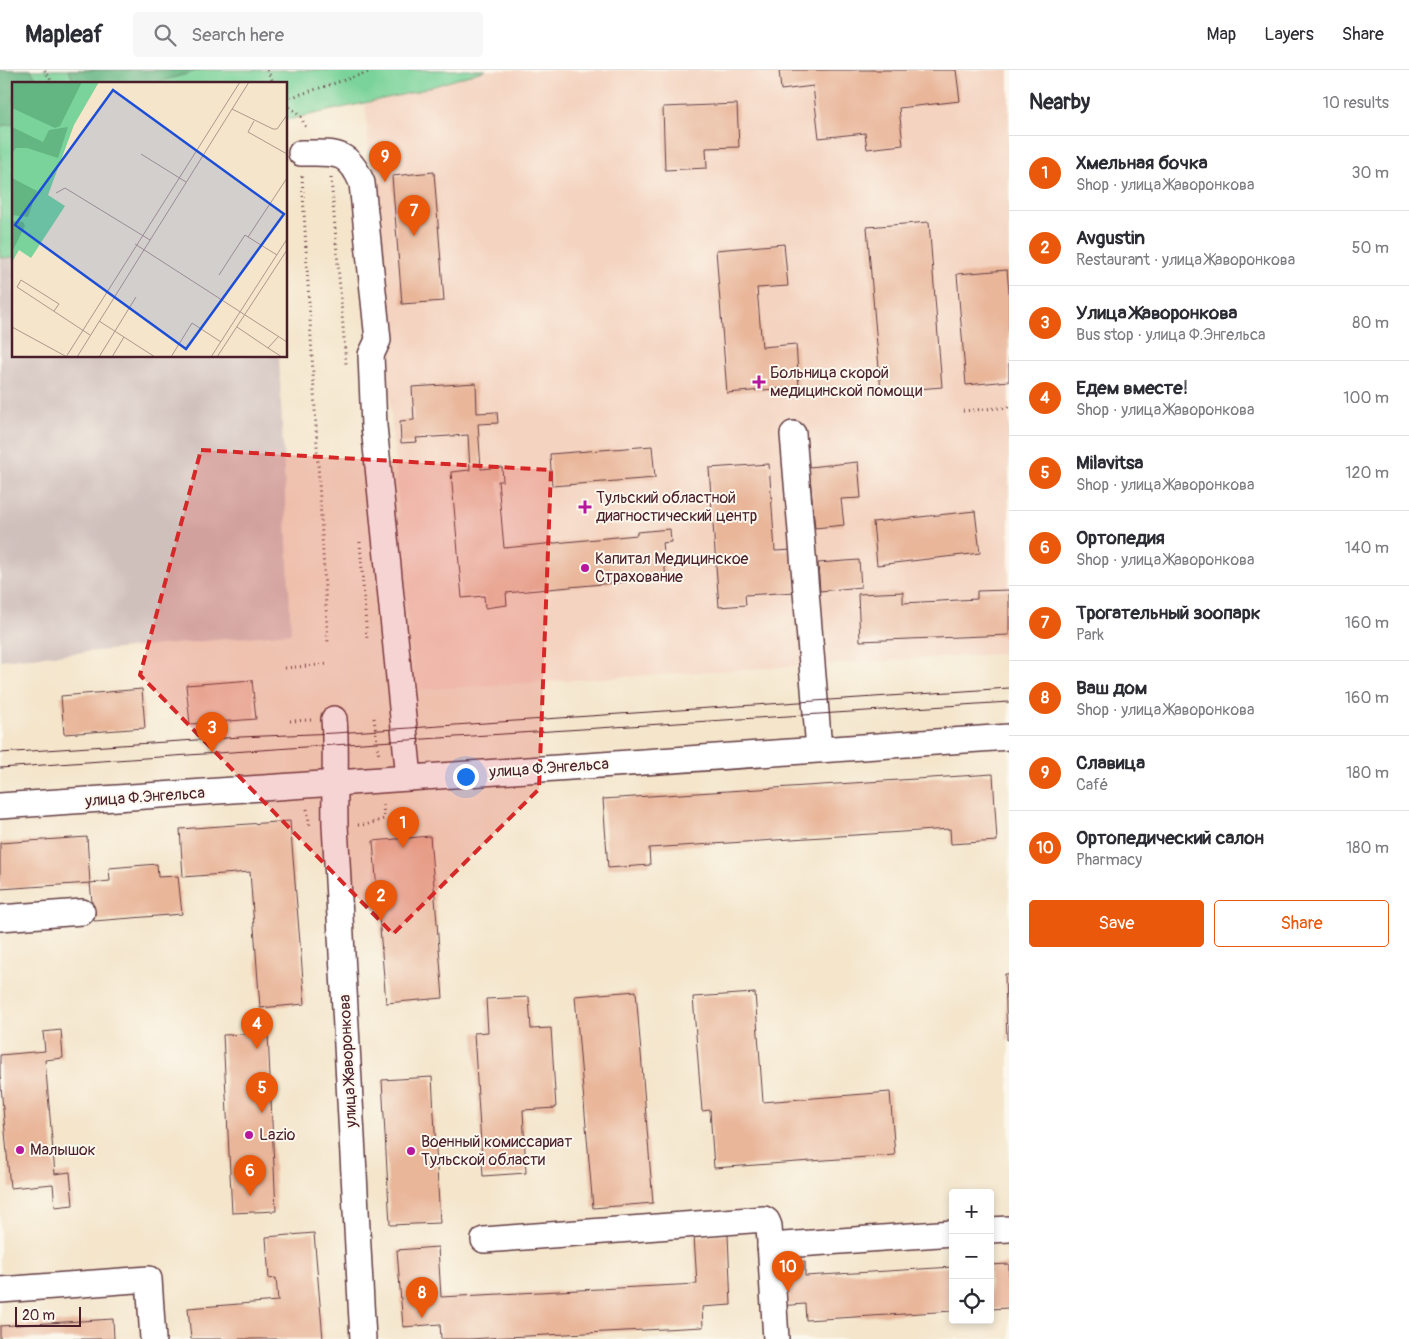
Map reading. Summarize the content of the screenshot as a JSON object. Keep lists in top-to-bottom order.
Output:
{
  "streets": {
    "street": ["улица Ф.Энгельса", "улица Жаворонкова"]
  },
  "crossings": [
    ["улица Ф.Энгельса", "улица Жаворонкова"]
  ],
  "places": {
    "health": ["Больница скорой медицинской помощи", "Тульский областной диагностический центр"],
    "other": [
      "Капитал Медицинское Страхование",
      "Lazio",
      "Малышок",
      "Военный комиссариат Тульской области"
    ]
  },
  "scale_bar": "20 m",
  "page": {
    "header": "Mapleaf",
    "search": "Search here",
    "nav": ["Map", "Layers", "Share"],
    "heading": ["Nearby", "10 results"],
    "list": [
      {
        "mark": "1",
        "name": "Хмельная бочка",
        "note": "Shop · улица Жаворонкова",
        "value": "30 m"
      },
      {
        "mark": "2",
        "name": "Avgustin",
        "note": "Restaurant · улица Жаворонкова",
        "value": "50 m"
      },
      {
        "mark": "3",
        "name": "Улица Жаворонкова",
        "note": "Bus stop · улица Ф.Энгельса",
        "value": "80 m"
      },
      {
        "mark": "4",
        "name": "Едем вместе!",
        "note": "Shop · улица Жаворонкова",
        "value": "100 m"
      },
      {
        "mark": "5",
        "name": "Milavitsa",
        "note": "Shop · улица Жаворонкова",
        "value": "120 m"
      },
      {
        "mark": "6",
        "name": "Ортопедия",
        "note": "Shop · улица Жаворонкова",
        "value": "140 m"
      },
      {
        "mark": "7",
        "name": "Трогательный зоопарк",
        "note": "Park",
        "value": "160 m"
      },
      {
        "mark": "8",
        "name": "Ваш дом",
        "note": "Shop · улица Жаворонкова",
        "value": "160 m"
      },
      {
        "mark": "9",
        "name": "Славица",
        "note": "Café",
        "value": "180 m"
      },
      {
        "mark": "10",
        "name": "Ортопедический салон",
        "note": "Pharmacy",
        "value": "180 m"
      }
    ],
    "pins": [
      "9",
      "7",
      "3",
      "1",
      "2",
      "4",
      "5",
      "6",
      "10",
      "8"
    ],
    "buttons": ["Save", "Share"],
    "map_buttons": ["+", "−"],
    "scale": "20 m"
  }
}
